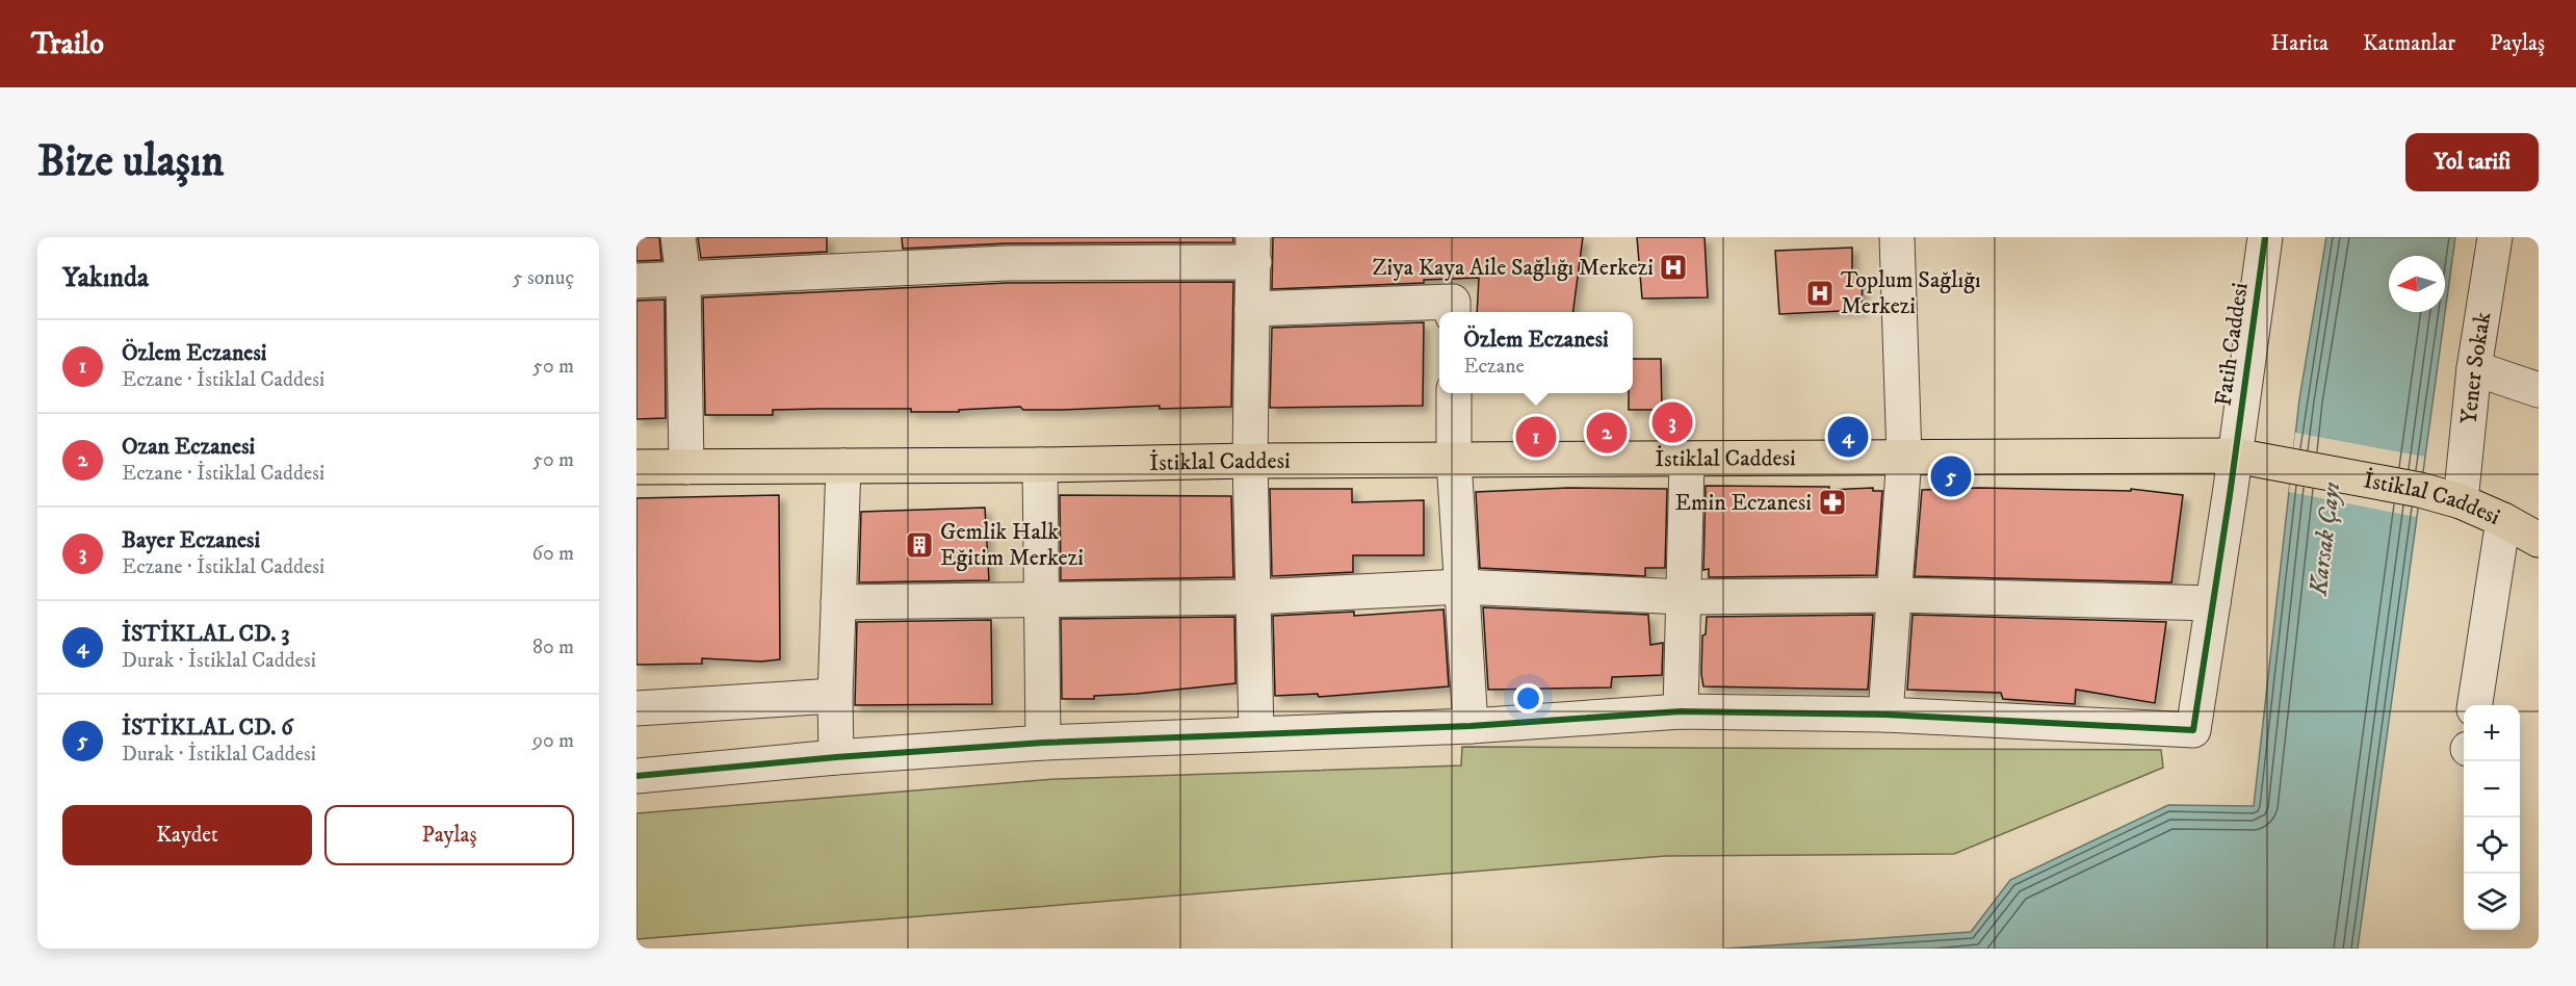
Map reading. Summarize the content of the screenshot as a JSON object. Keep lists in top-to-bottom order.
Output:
{
  "streets": {
    "main road": ["İstiklal Caddesi"],
    "street": ["Fatih Caddesi", "Yener Sokak"]
  },
  "crossings": [
    ["Fatih Caddesi", "İstiklal Caddesi"],
    ["Yener Sokak", "İstiklal Caddesi"]
  ],
  "water": ["Karsak Çayı"],
  "places": {
    "hospital": ["Ziya Kaya Aile Sağlığı Merkezi", "Toplum Sağlığı Merkezi"],
    "pharmacy": ["Emin Eczanesi"],
    "building": ["Gemlik Halk Eğitim Merkezi"]
  },
  "north": "left",
  "page": {
    "header": "Trailo",
    "nav": ["Harita", "Katmanlar", "Paylaş"],
    "buttons": [
      "Yol tarifi",
      ["Kaydet", "Paylaş"]
    ],
    "title": "Bize ulaşın",
    "heading": ["Yakında", "5 sonuç"],
    "popup": ["Özlem Eczanesi", "Eczane"],
    "list": [
      {
        "mark": "1",
        "name": "Özlem Eczanesi",
        "note": "Eczane · İstiklal Caddesi",
        "value": "50 m"
      },
      {
        "mark": "2",
        "name": "Ozan Eczanesi",
        "note": "Eczane · İstiklal Caddesi",
        "value": "50 m"
      },
      {
        "mark": "3",
        "name": "Bayer Eczanesi",
        "note": "Eczane · İstiklal Caddesi",
        "value": "60 m"
      },
      {
        "mark": "4",
        "name": "İSTİKLAL CD. 3",
        "note": "Durak · İstiklal Caddesi",
        "value": "80 m"
      },
      {
        "mark": "5",
        "name": "İSTİKLAL CD. 6",
        "note": "Durak · İstiklal Caddesi",
        "value": "90 m"
      }
    ],
    "pins": [
      "3",
      "2",
      "1",
      "4",
      "5"
    ],
    "map_buttons": ["+", "−"]
  }
}
